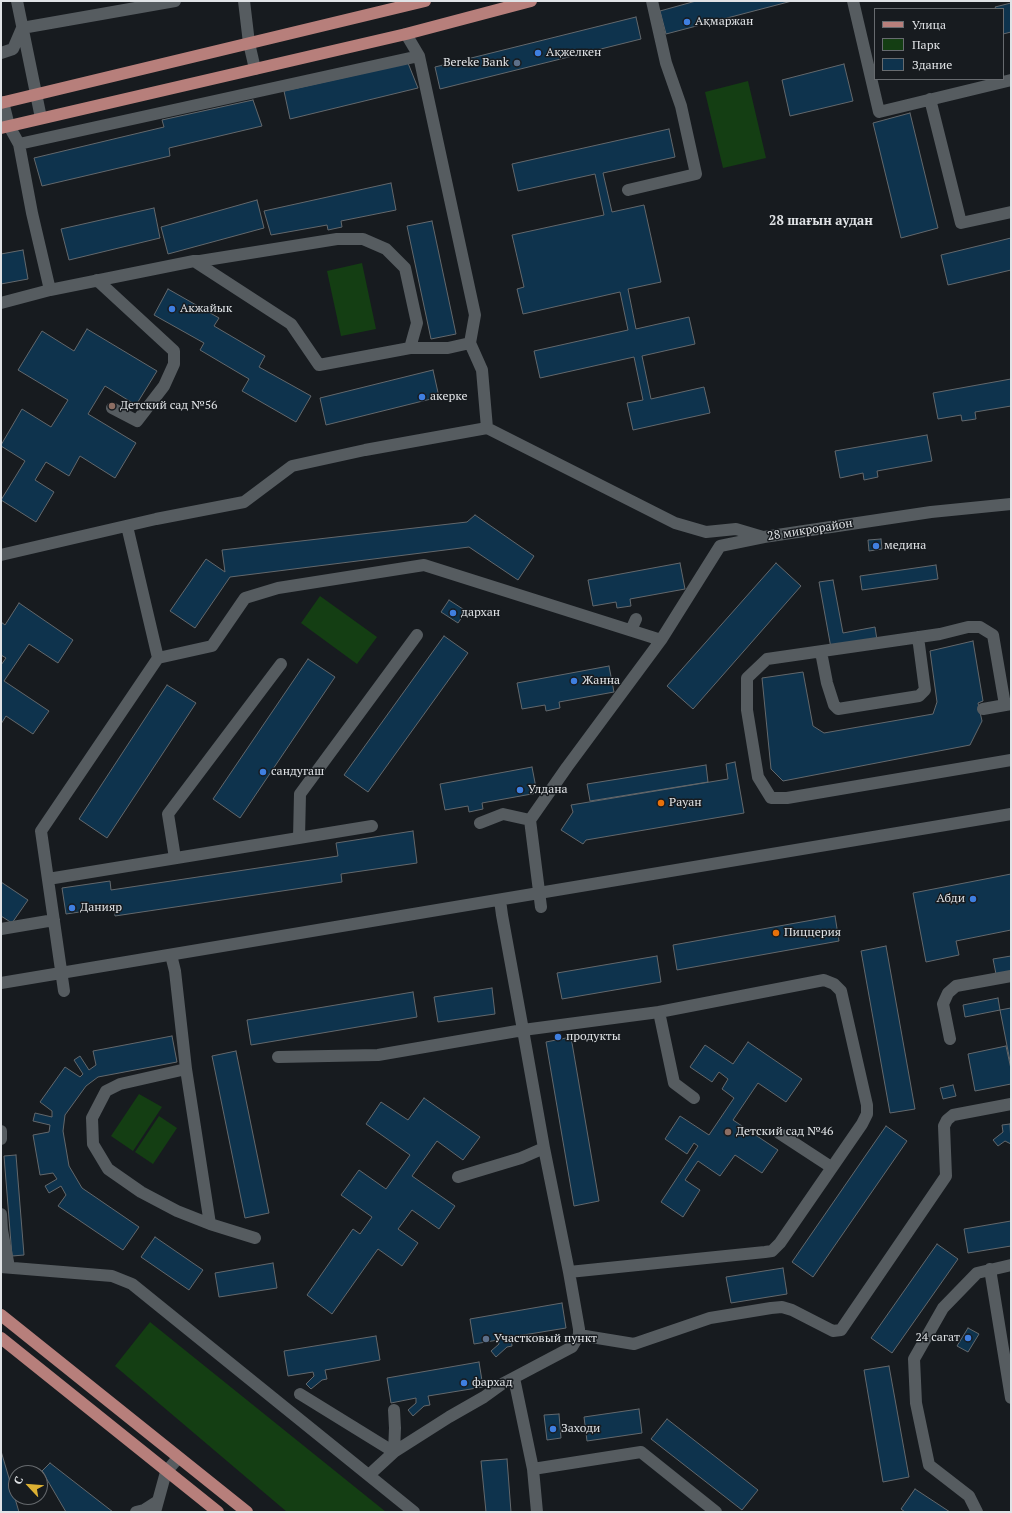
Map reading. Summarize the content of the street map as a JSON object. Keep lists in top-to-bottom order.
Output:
{
  "streets": {
    "street": ["28 микрорайон"]
  },
  "districts": ["28 шағын аудан"],
  "places": [
    "Ақмаржан",
    "Ақжелкен",
    "Bereke Bank",
    "Акжайык",
    "акерке",
    "Детский сад №56",
    "медина",
    "дархан",
    "Жанна",
    "сандугаш",
    "Улдана",
    "Рауан",
    "Абди",
    "Данияр",
    "Пиццерия",
    "продукты",
    "Детский сад №46",
    "24 сагат",
    "Участковый пункт",
    "фархад",
    "Заходи"
  ],
  "legend": ["Улица", "Парк", "Здание"],
  "north": "top left"
}
